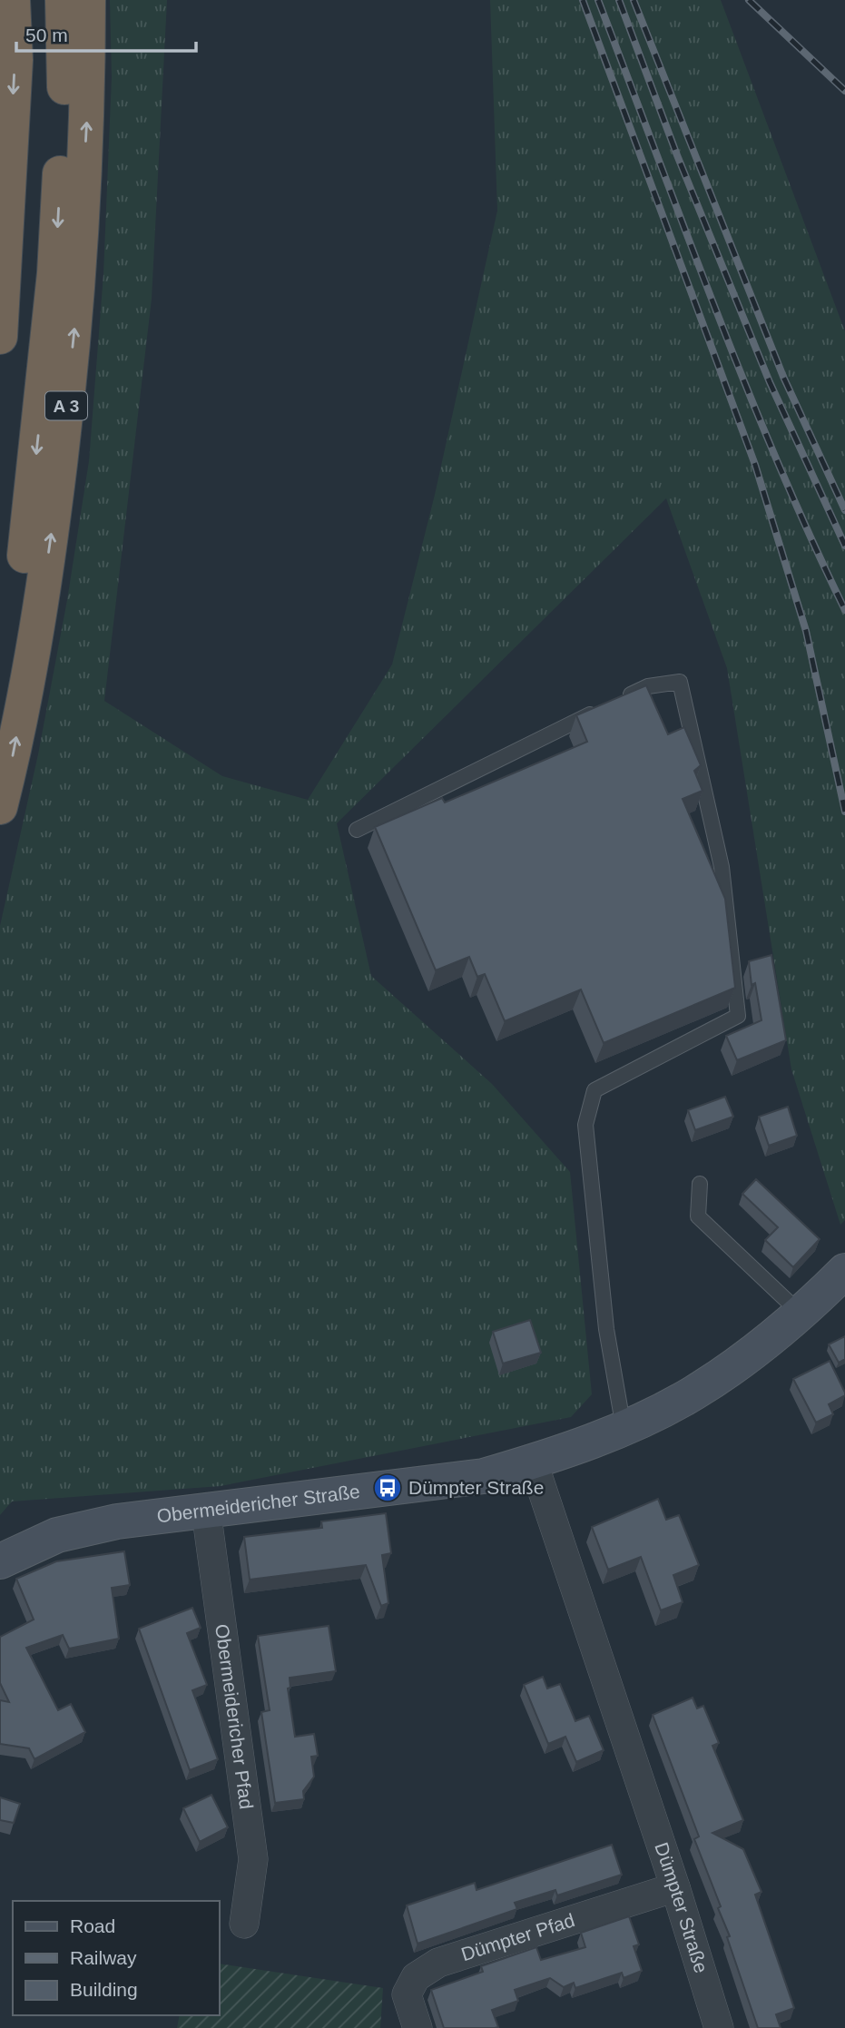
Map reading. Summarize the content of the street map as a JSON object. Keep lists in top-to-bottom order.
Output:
{
  "streets": {
    "highway": ["A 3"],
    "main road": ["Obermeidericher Straße"],
    "street": ["Obermeidericher Pfad", "Dümpter Straße", "Dümpter Pfad"]
  },
  "crossings": [
    ["Obermeidericher Straße", "Obermeidericher Pfad"],
    ["Obermeidericher Straße", "Dümpter Straße"],
    ["Dümpter Straße", "Dümpter Pfad"]
  ],
  "places": {
    "bus stop": ["Dümpter Straße"]
  },
  "legend": ["Road", "Railway", "Building"],
  "scale_bar": "50 m"
}
